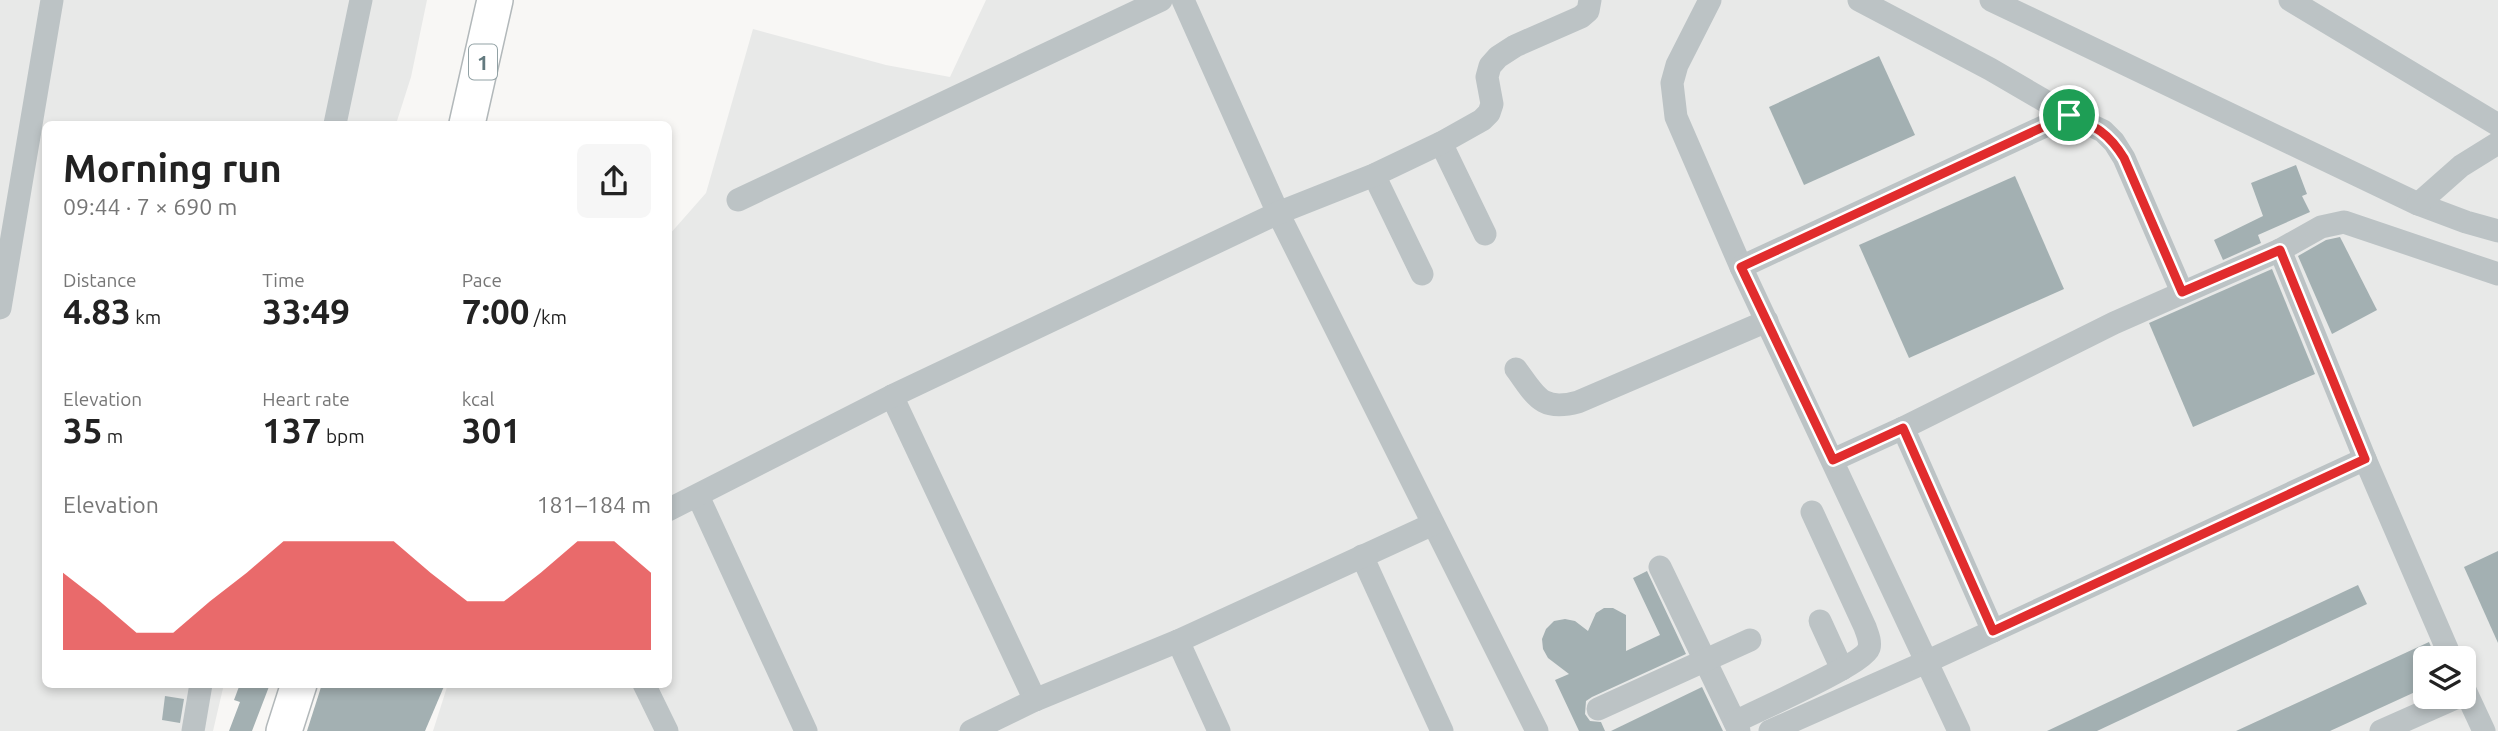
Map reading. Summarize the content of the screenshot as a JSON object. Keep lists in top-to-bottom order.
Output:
{
  "streets": {
    "highway": ["1"]
  },
  "page": {
    "heading": ["Morning run", "09:44 · 7 × 690 m"],
    "stats": [
      ["Distance", "4.83 km"],
      ["Time", "33:49"],
      ["Pace", "7:00 /km"],
      ["Elevation", "35 m"],
      ["Heart rate", "137 bpm"],
      ["kcal", "301"]
    ],
    "chart": ["Elevation", "181–184 m"]
  }
}
